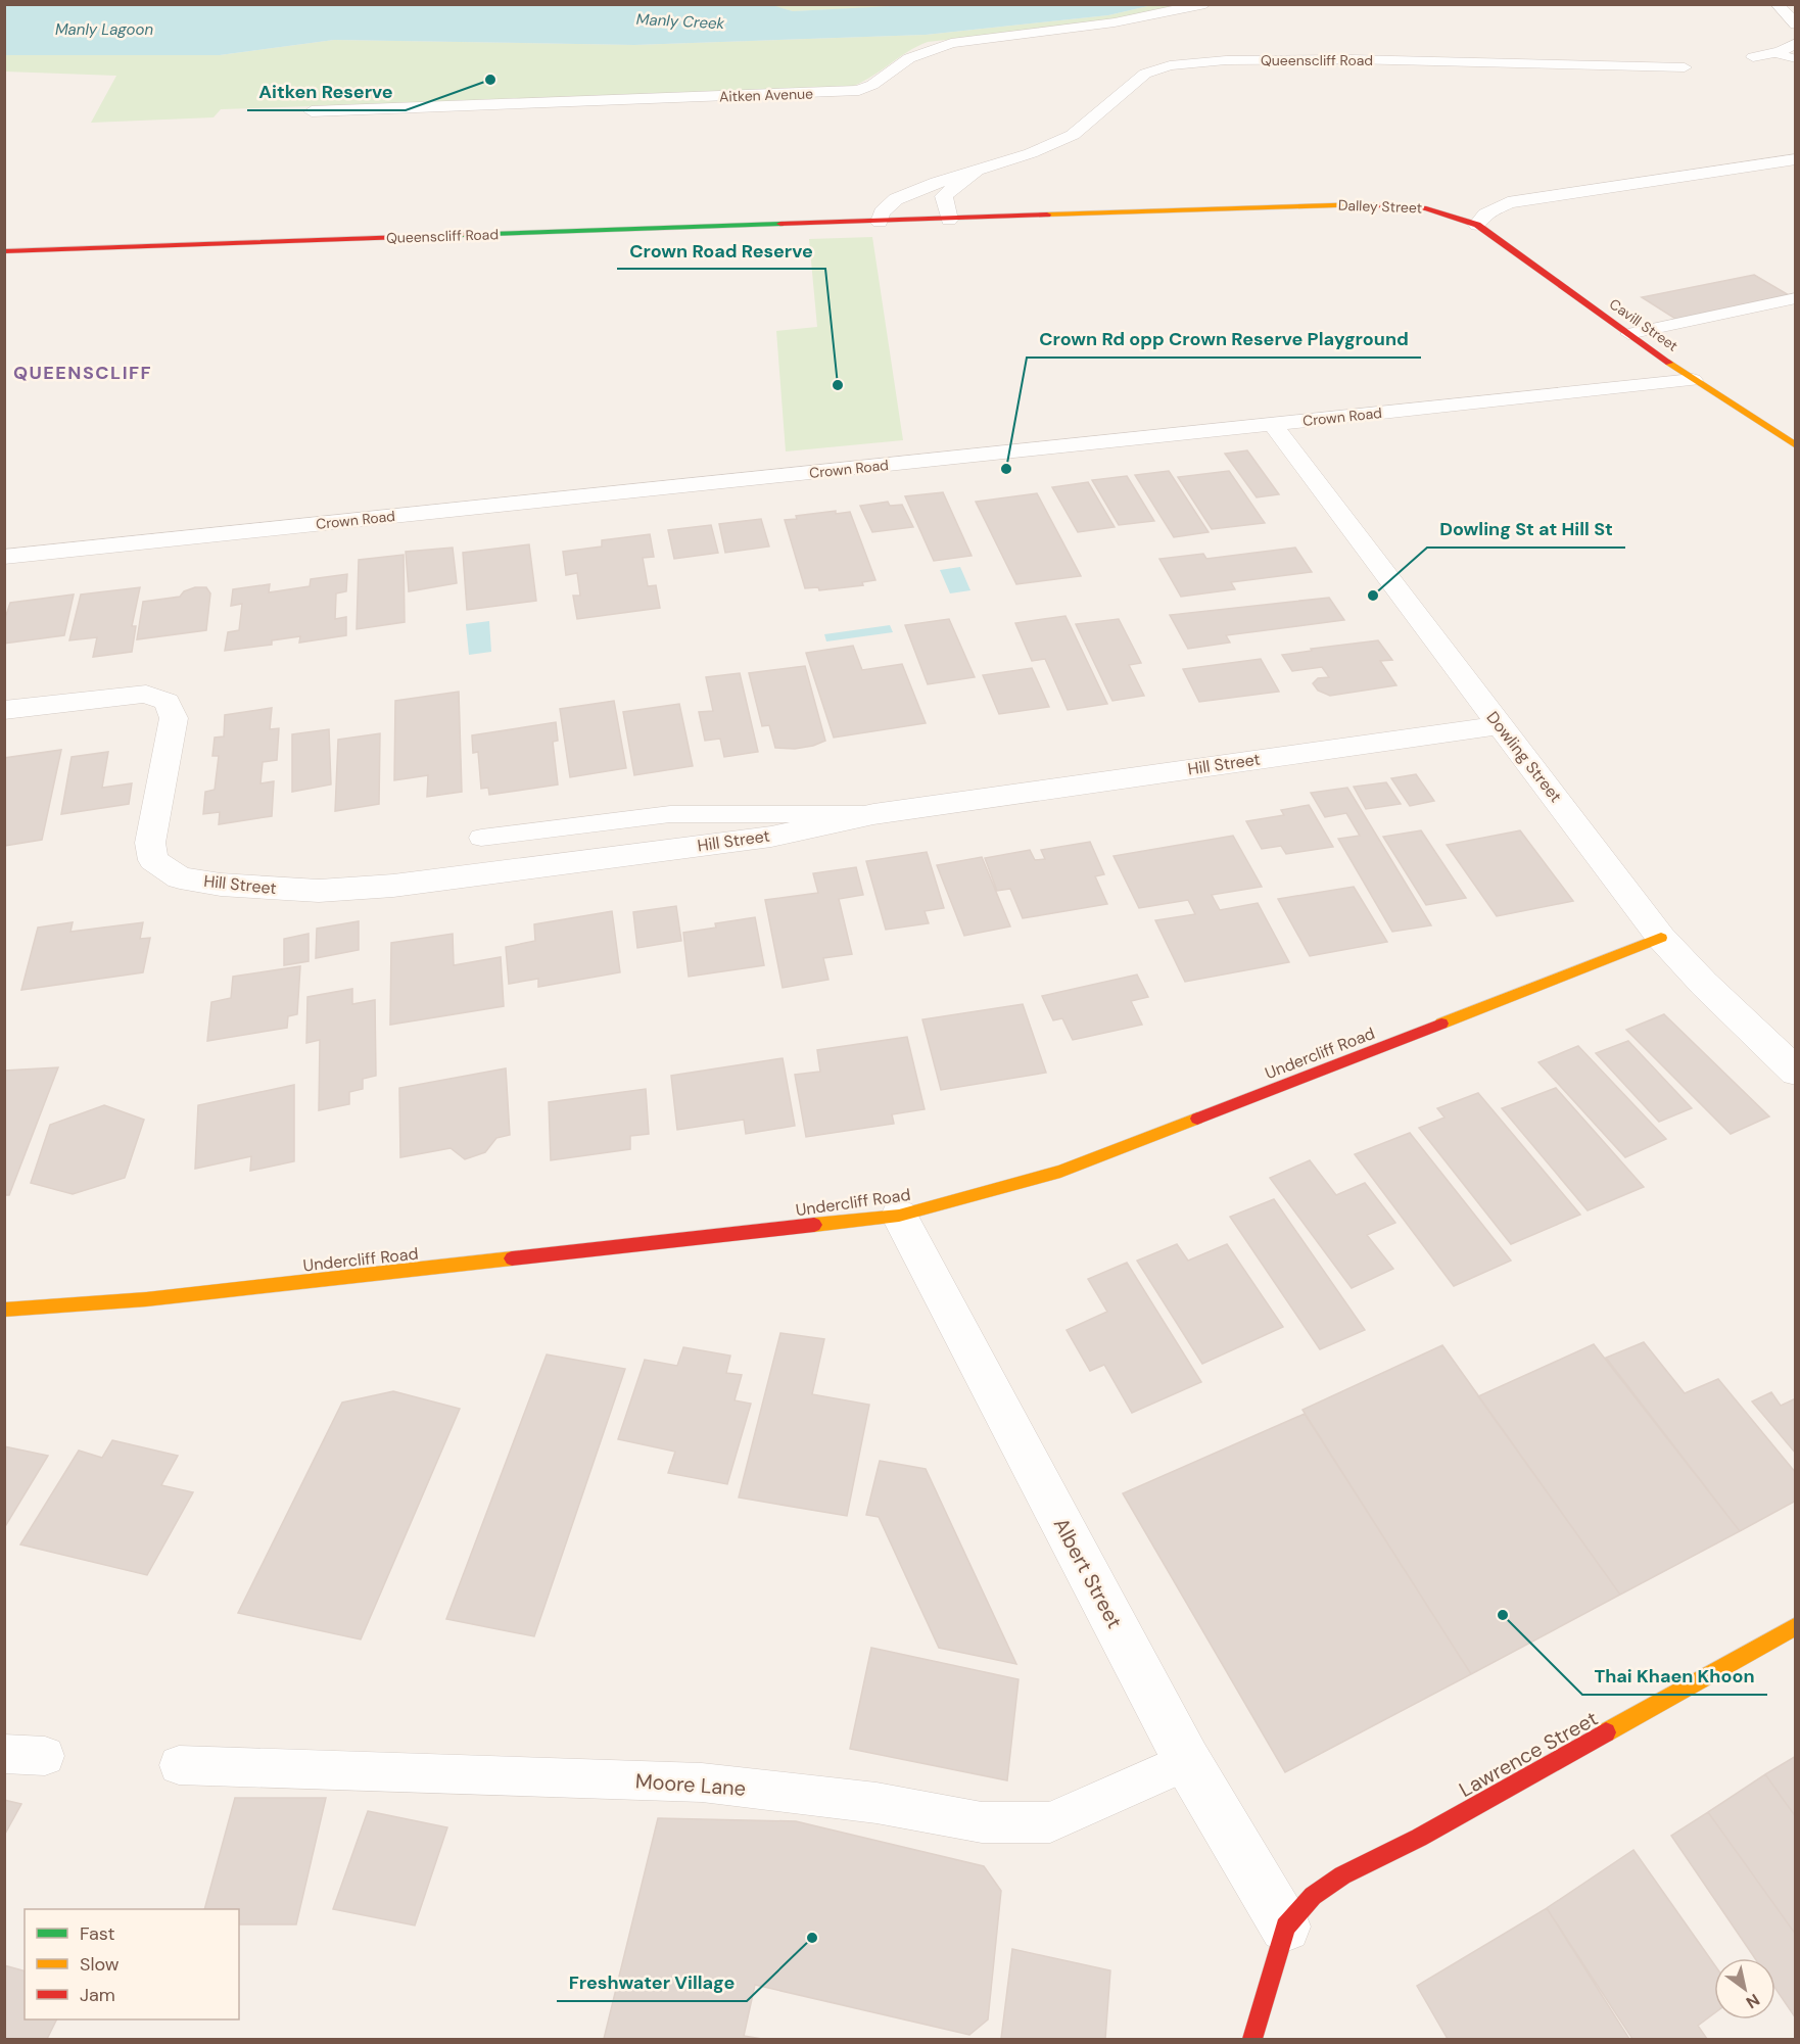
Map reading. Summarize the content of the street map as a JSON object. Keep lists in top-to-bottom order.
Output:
{
  "streets": {
    "main road": [
      "Queenscliff Road",
      "Dalley Street",
      "Cavill Street",
      "Undercliff Road",
      "Lawrence Street"
    ],
    "street": [
      "Aitken Avenue",
      "Crown Road",
      "Dowling Street",
      "Hill Street",
      "Albert Street"
    ],
    "lane": ["Moore Lane"]
  },
  "crossings": [
    ["Queenscliff Road", "Dalley Street"],
    ["Dalley Street", "Cavill Street"],
    ["Cavill Street", "Crown Road"],
    ["Crown Road", "Dowling Street"],
    ["Dowling Street", "Hill Street"],
    ["Dowling Street", "Undercliff Road"],
    ["Undercliff Road", "Albert Street"],
    ["Albert Street", "Lawrence Street"],
    ["Albert Street", "Moore Lane"]
  ],
  "districts": ["QUEENSCLIFF"],
  "water": ["Manly Creek", "Manly Lagoon"],
  "places": [
    "Aitken Reserve",
    "Crown Road Reserve",
    "Crown Rd opp Crown Reserve Playground",
    "Dowling St at Hill St",
    "Thai Khaen Khoon",
    "Freshwater Village"
  ],
  "legend": ["Fast", "Slow", "Jam"],
  "north": "bottom right"
}
